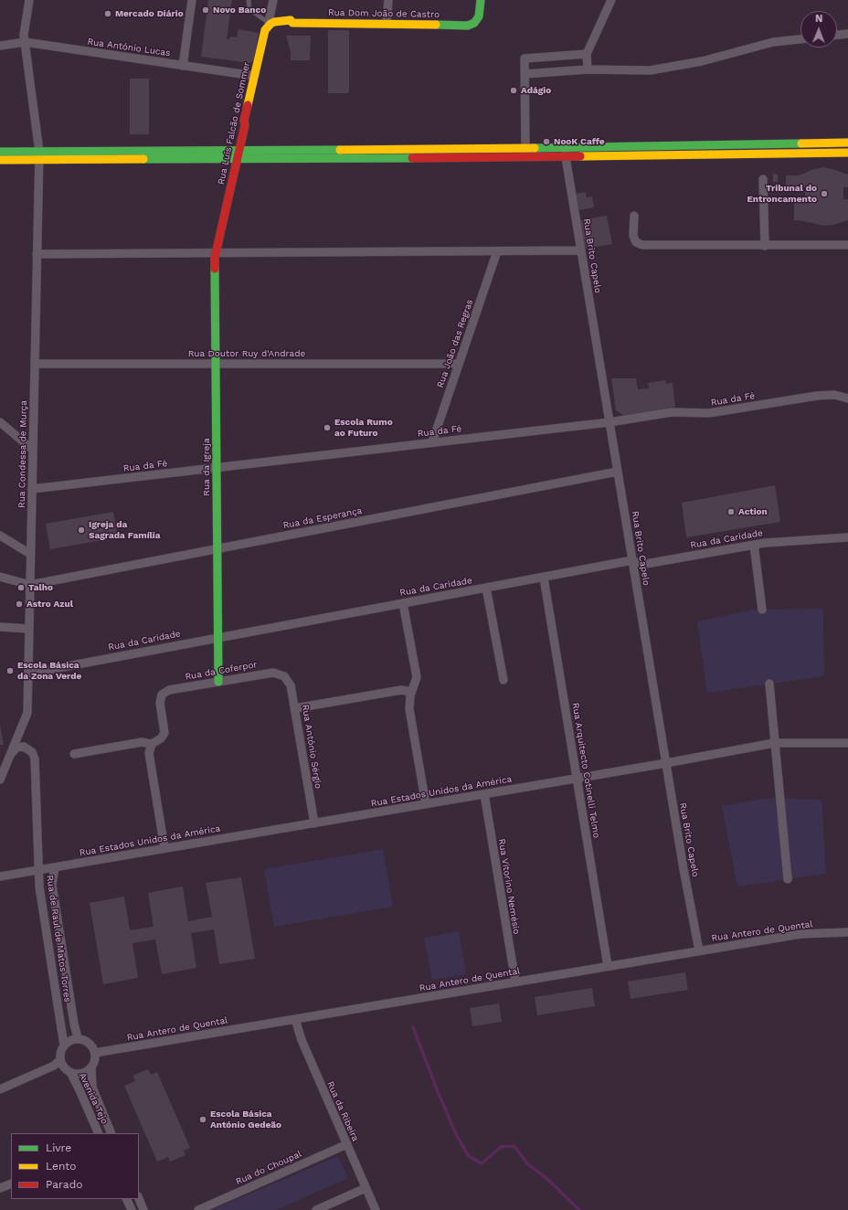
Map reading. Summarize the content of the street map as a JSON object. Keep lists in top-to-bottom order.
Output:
{
  "streets": {
    "street": [
      "Rua Dom João de Castro",
      "Rua António Lucas",
      "Rua Luis Falcão de Sommer",
      "Rua Brito Capelo",
      "Rua João das Regras",
      "Rua Doutor Ruy d'Andrade",
      "Rua da Fé",
      "Rua Condessa de Murça",
      "Rua da Igreja",
      "Rua da Esperança",
      "Rua da Caridade",
      "Rua da Coferpor",
      "Rua António Sérgio",
      "Rua Arquitecto Cotinelli Telmo",
      "Rua Estados Unidos da América",
      "Rua Vitorino Nemésio",
      "Rua Antero de Quental",
      "Rua de Raul de Matos Torres",
      "Avenida Tejo",
      "Rua da Ribeira",
      "Rua do Choupal"
    ]
  },
  "crossings": [
    ["Rua Dom João de Castro", "Rua Luis Falcão de Sommer"],
    ["Rua António Lucas", "Rua Luis Falcão de Sommer"],
    ["Rua António Lucas", "Rua Condessa de Murça"],
    ["Rua Luis Falcão de Sommer", "Rua da Igreja"],
    ["Rua Brito Capelo", "Rua da Fé"],
    ["Rua Brito Capelo", "Rua da Esperança"],
    ["Rua Brito Capelo", "Rua da Caridade"],
    ["Rua Brito Capelo", "Rua Estados Unidos da América"],
    ["Rua Brito Capelo", "Rua Antero de Quental"],
    ["Rua João das Regras", "Rua Doutor Ruy d'Andrade"],
    ["Rua João das Regras", "Rua da Fé"],
    ["Rua Doutor Ruy d'Andrade", "Rua Condessa de Murça"],
    ["Rua Doutor Ruy d'Andrade", "Rua da Igreja"],
    ["Rua da Fé", "Rua Condessa de Murça"],
    ["Rua da Fé", "Rua da Igreja"],
    ["Rua Condessa de Murça", "Rua da Esperança"],
    ["Rua Condessa de Murça", "Rua da Caridade"],
    ["Rua Condessa de Murça", "Rua de Raul de Matos Torres"],
    ["Rua da Igreja", "Rua da Esperança"],
    ["Rua da Igreja", "Rua da Caridade"],
    ["Rua da Igreja", "Rua da Coferpor"],
    ["Rua da Caridade", "Rua Arquitecto Cotinelli Telmo"],
    ["Rua da Coferpor", "Rua António Sérgio"],
    ["Rua António Sérgio", "Rua Estados Unidos da América"],
    ["Rua Arquitecto Cotinelli Telmo", "Rua Estados Unidos da América"],
    ["Rua Arquitecto Cotinelli Telmo", "Rua Antero de Quental"],
    ["Rua Estados Unidos da América", "Rua Vitorino Nemésio"],
    ["Rua Estados Unidos da América", "Rua de Raul de Matos Torres"],
    ["Rua Vitorino Nemésio", "Rua Antero de Quental"],
    ["Rua Antero de Quental", "Rua de Raul de Matos Torres"],
    ["Rua Antero de Quental", "Avenida Tejo"],
    ["Rua Antero de Quental", "Rua da Ribeira"],
    ["Rua de Raul de Matos Torres", "Avenida Tejo"],
    ["Rua da Ribeira", "Rua do Choupal"]
  ],
  "places": [
    "Novo Banco",
    "Mercado Diário",
    "Adágio",
    "NooK Caffe",
    "Tribunal do Entroncamento",
    "Escola Rumo ao Futuro",
    "Action",
    "Igreja da Sagrada Família",
    "Talho",
    "Astro Azul",
    "Escola Básica da Zona Verde",
    "Escola Básica António Gedeão"
  ],
  "legend": ["Livre", "Lento", "Parado"],
  "north": "top"
}
